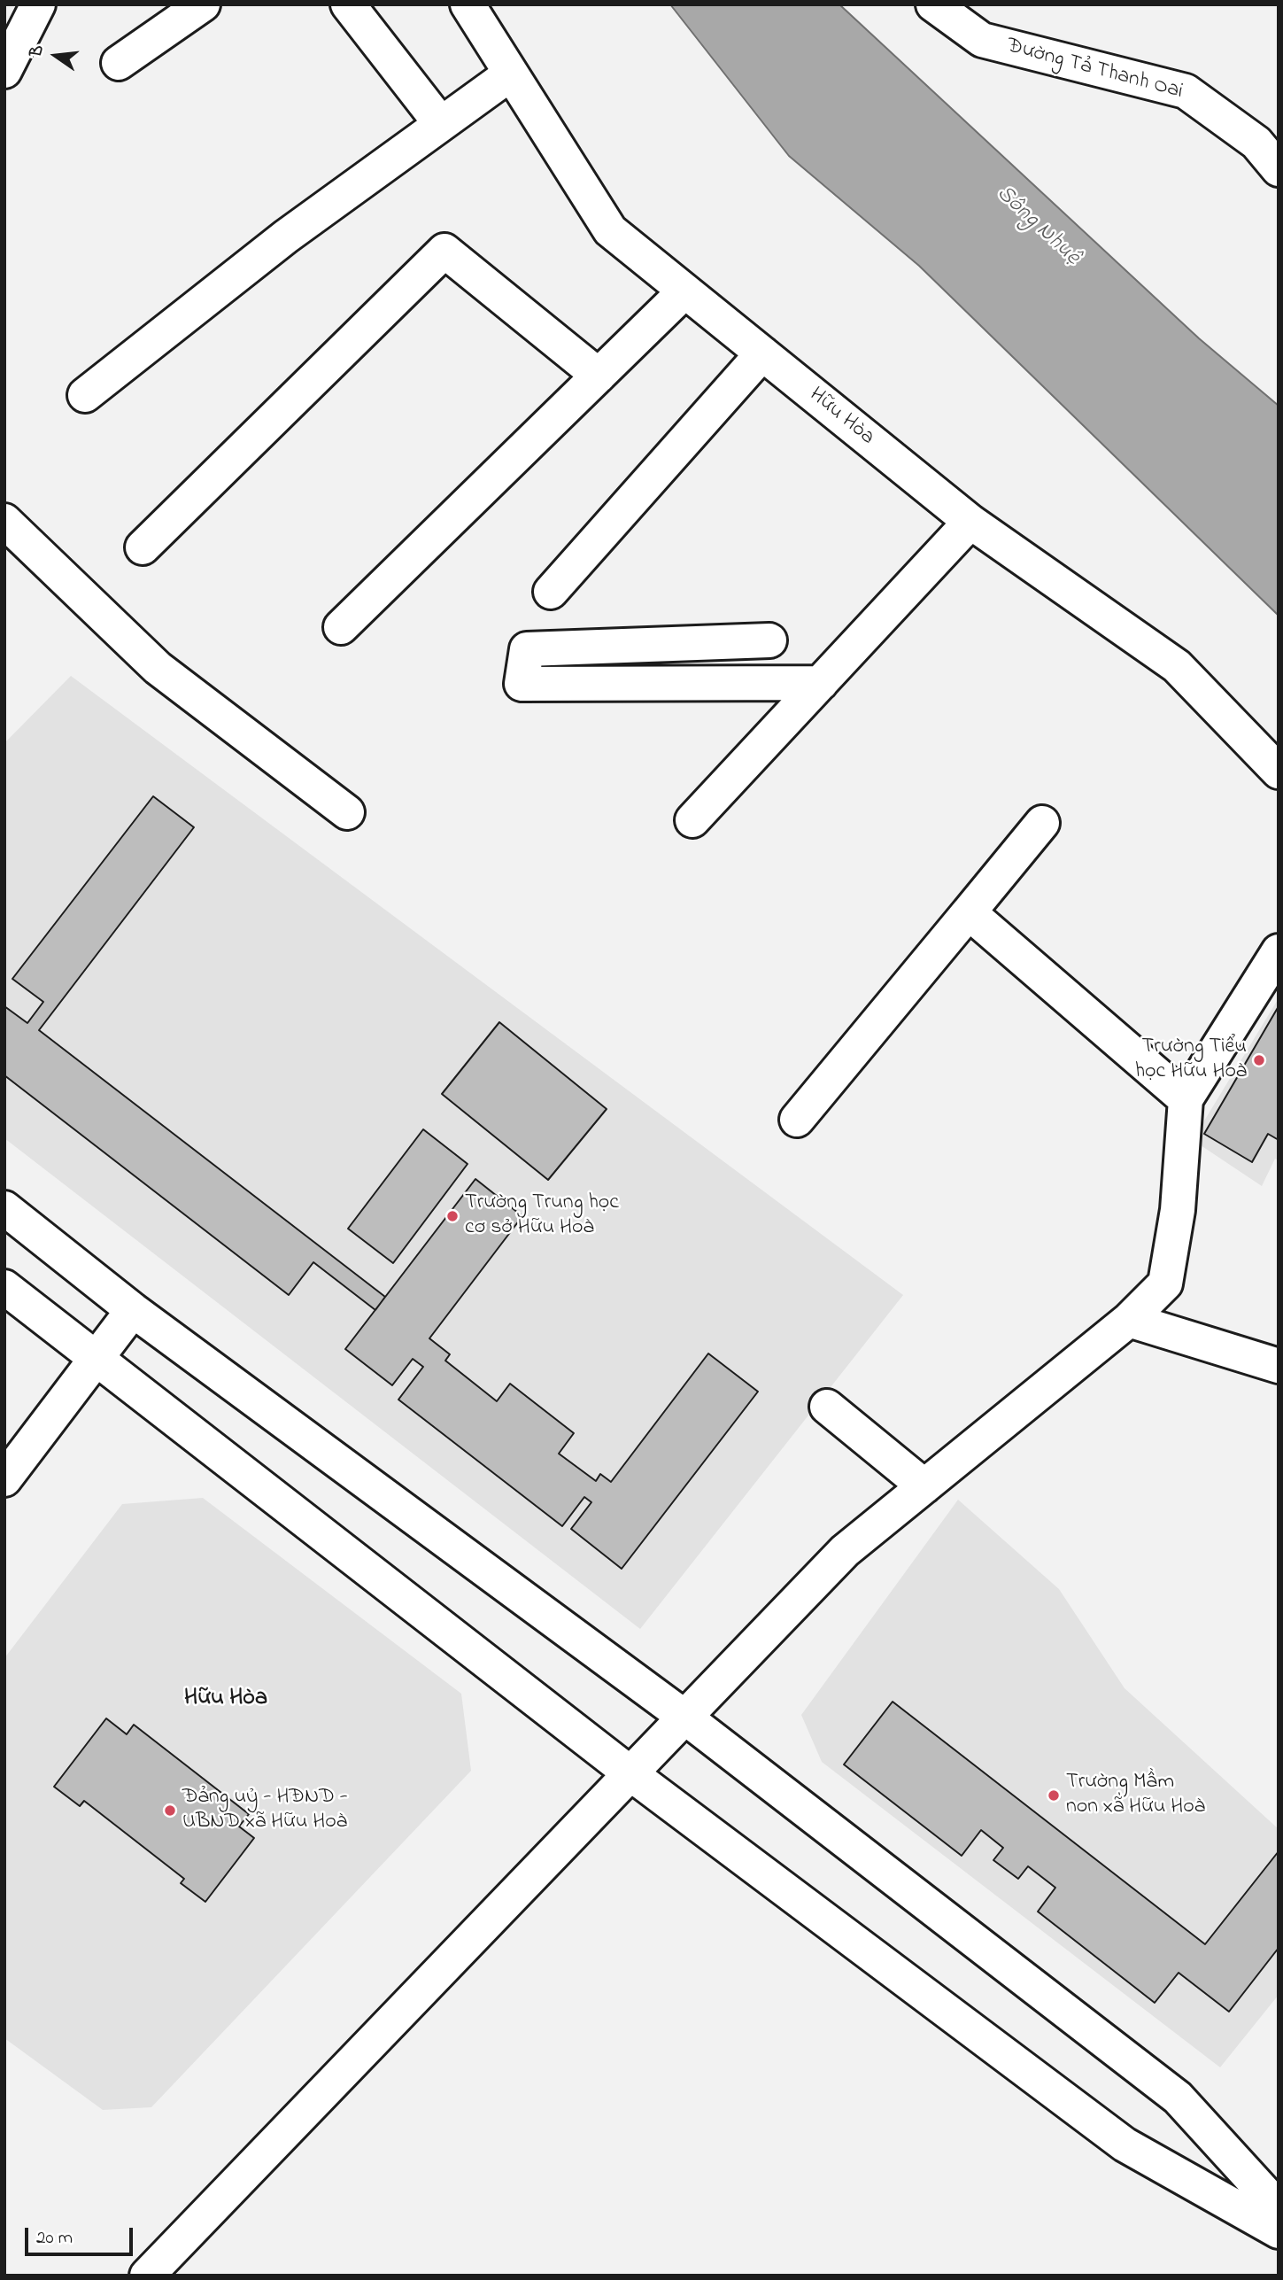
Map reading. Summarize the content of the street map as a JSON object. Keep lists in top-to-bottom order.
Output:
{
  "streets": {
    "street": ["Đường Tả Thanh Oai", "Hữu Hòa"]
  },
  "districts": ["Hữu Hòa"],
  "water": ["Sông Nhuệ"],
  "places": [
    "Trường Tiểu học Hữu Hoà",
    "Trường Trung học cơ sở Hữu Hoà",
    "Trường Mầm non xã Hữu Hoà",
    "Đảng uỷ - HĐND - UBND xã Hữu Hoà"
  ],
  "scale_bar": "20 m",
  "north": "left"
}
